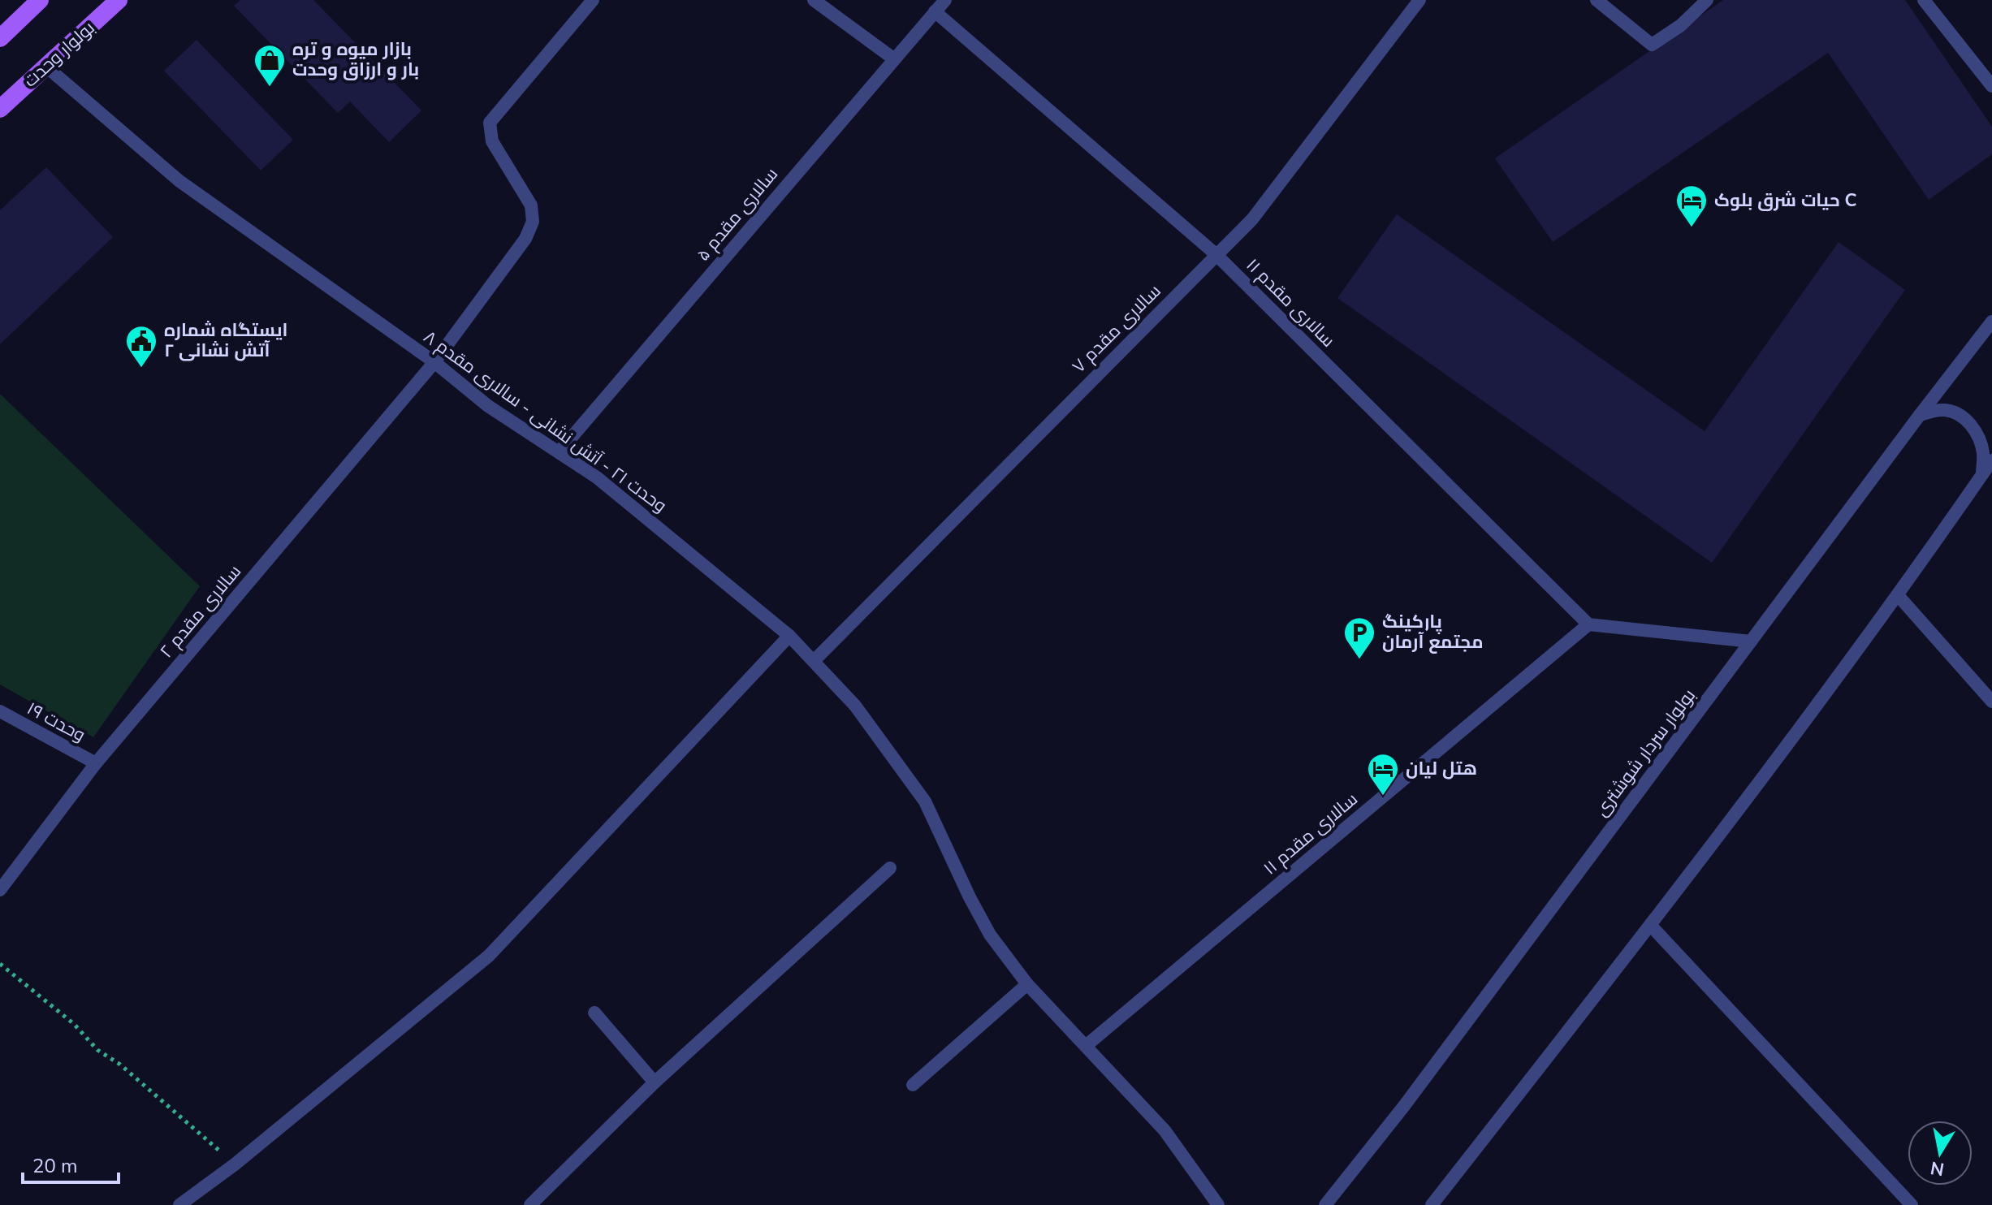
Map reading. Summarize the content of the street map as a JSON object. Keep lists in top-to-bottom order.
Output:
{
  "streets": {
    "main road": ["بولوار وحدت"],
    "street": [
      "سالاری مقدم ۵",
      "سالاری مقدم ۱۱",
      "سالاری مقدم ۷",
      "وحدت ۲۱ - آتش نشانی - سالاری مقدم ۸",
      "سالاری مقدم ۲",
      "وحدت ۱۹",
      "بولوار سردار شوشتری"
    ]
  },
  "crossings": [
    ["بولوار وحدت", "وحدت ۲۱ - آتش نشانی - سالاری مقدم ۸"],
    ["سالاری مقدم ۵", "سالاری مقدم ۱۱"],
    ["سالاری مقدم ۵", "وحدت ۲۱ - آتش نشانی - سالاری مقدم ۸"],
    ["سالاری مقدم ۱۱", "سالاری مقدم ۷"],
    ["سالاری مقدم ۱۱", "وحدت ۲۱ - آتش نشانی - سالاری مقدم ۸"],
    ["سالاری مقدم ۷", "وحدت ۲۱ - آتش نشانی - سالاری مقدم ۸"],
    ["وحدت ۲۱ - آتش نشانی - سالاری مقدم ۸", "سالاری مقدم ۲"],
    ["سالاری مقدم ۲", "وحدت ۱۹"]
  ],
  "places": {
    "shop": ["بازار میوه و تره بار و ارزاق وحدت"],
    "hotel": ["حیات شرق بلوک C", "هتل لیان"],
    "public building": ["ایستگاه شماره ۲ آتش نشانی"],
    "parking": ["پارکینگ مجتمع آرمان"]
  },
  "scale_bar": "20 m",
  "north": "bottom"
}
